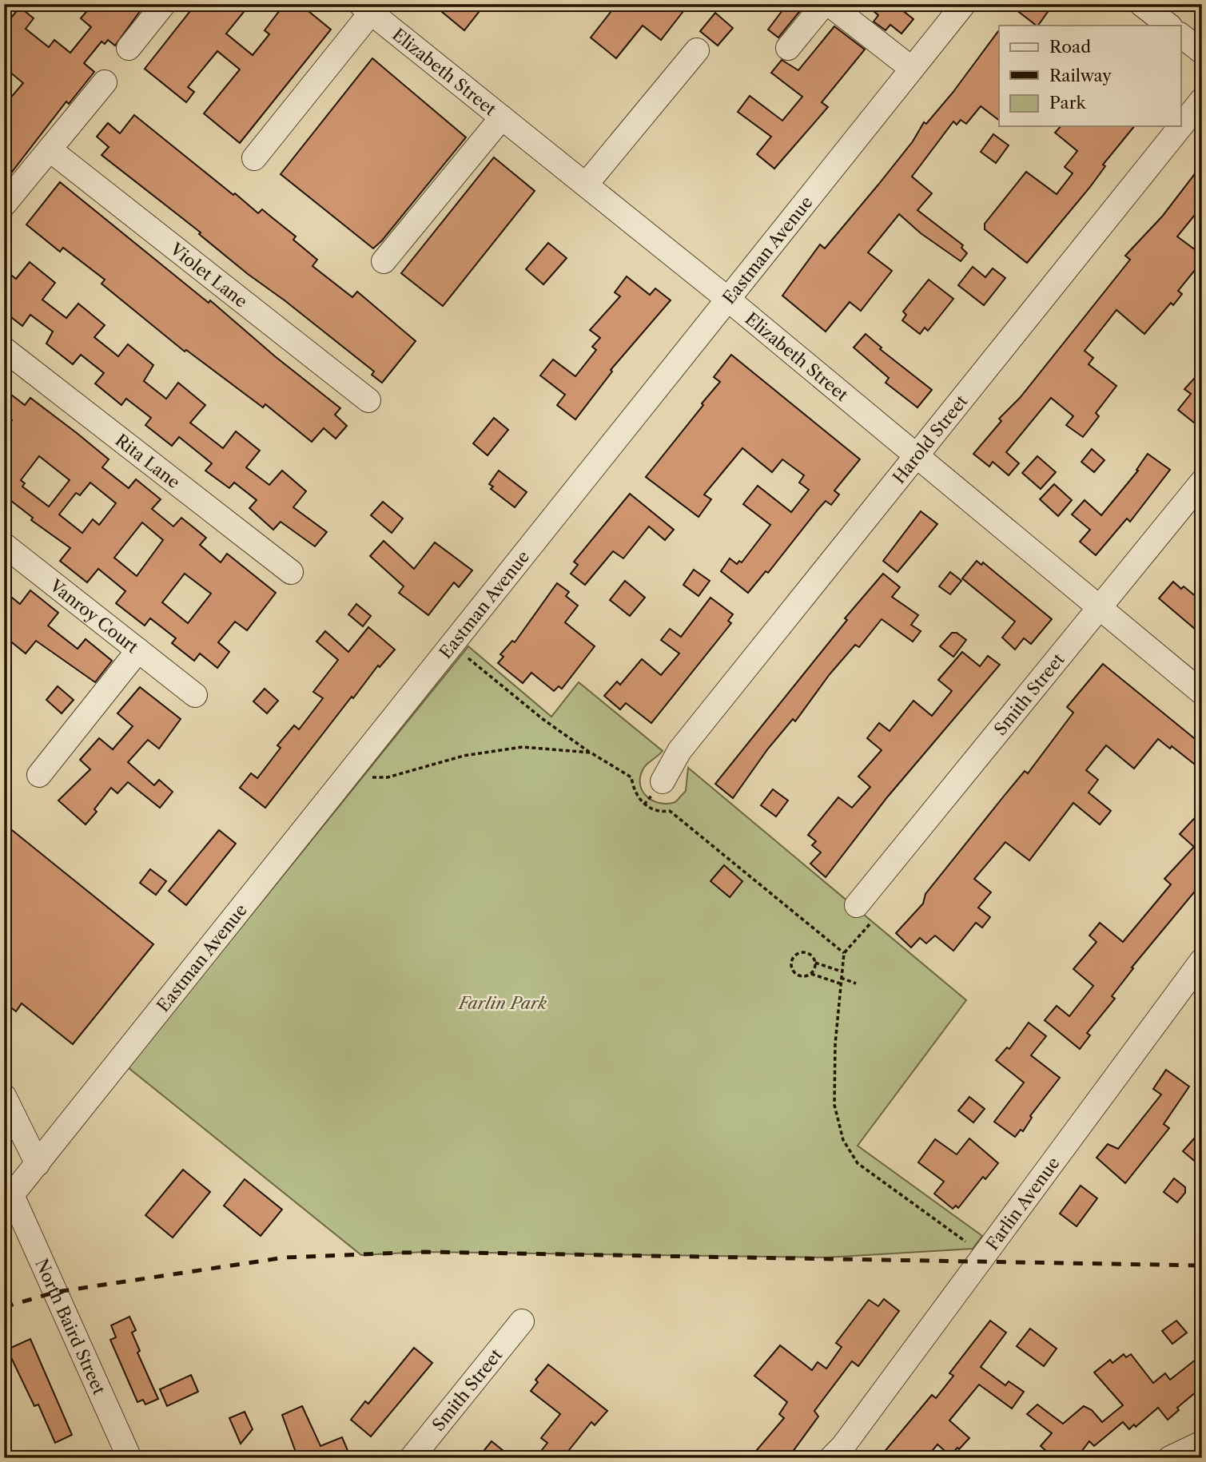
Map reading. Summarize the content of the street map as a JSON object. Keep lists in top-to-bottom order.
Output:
{
  "streets": {
    "street": [
      "Elizabeth Street",
      "Eastman Avenue",
      "Violet Lane",
      "Harold Street",
      "Rita Lane",
      "Vanroy Court",
      "Smith Street",
      "Farlin Avenue",
      "North Baird Street"
    ]
  },
  "crossings": [
    ["Elizabeth Street", "Eastman Avenue"],
    ["Elizabeth Street", "Harold Street"],
    ["Elizabeth Street", "Smith Street"],
    ["Eastman Avenue", "North Baird Street"]
  ],
  "parks": ["Farlin Park"],
  "legend": ["Road", "Railway", "Park"]
}
